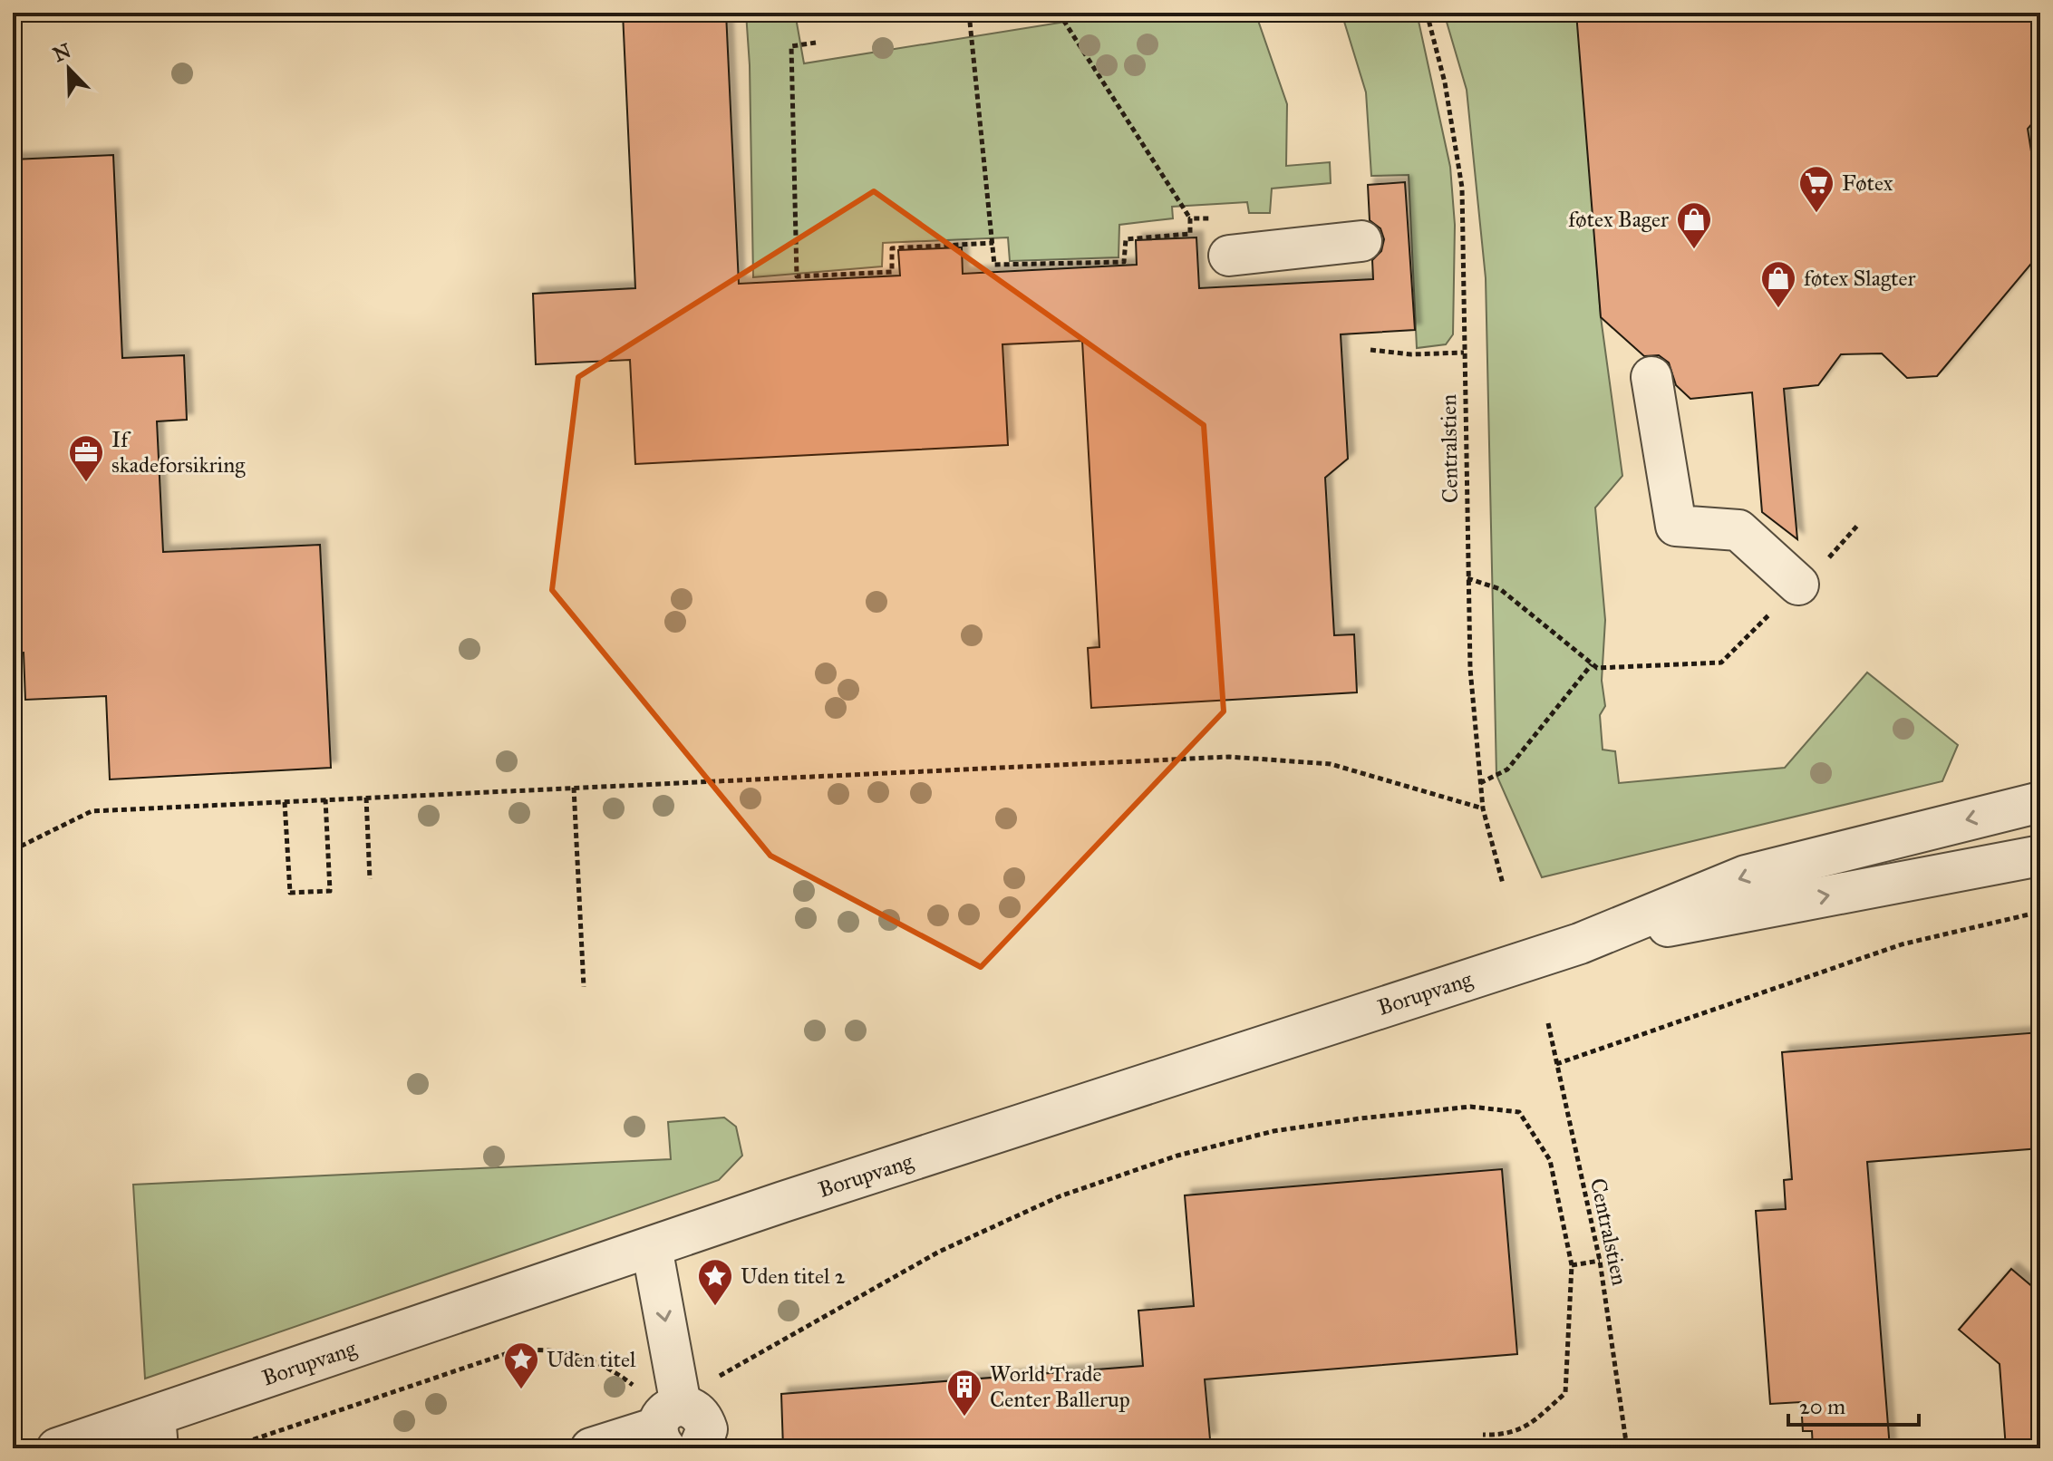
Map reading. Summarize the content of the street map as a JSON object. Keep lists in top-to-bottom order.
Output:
{
  "streets": {
    "street": ["Borupvang"],
    "path": ["Centralstien"]
  },
  "places": {
    "supermarket": ["Føtex"],
    "shop": ["føtex Bager", "føtex Slagter"],
    "office": ["If skadeforsikring"],
    "place": ["Uden titel 2", "Uden titel"],
    "building": ["World Trade Center Ballerup"]
  },
  "scale_bar": "20 m",
  "north": "top left"
}
